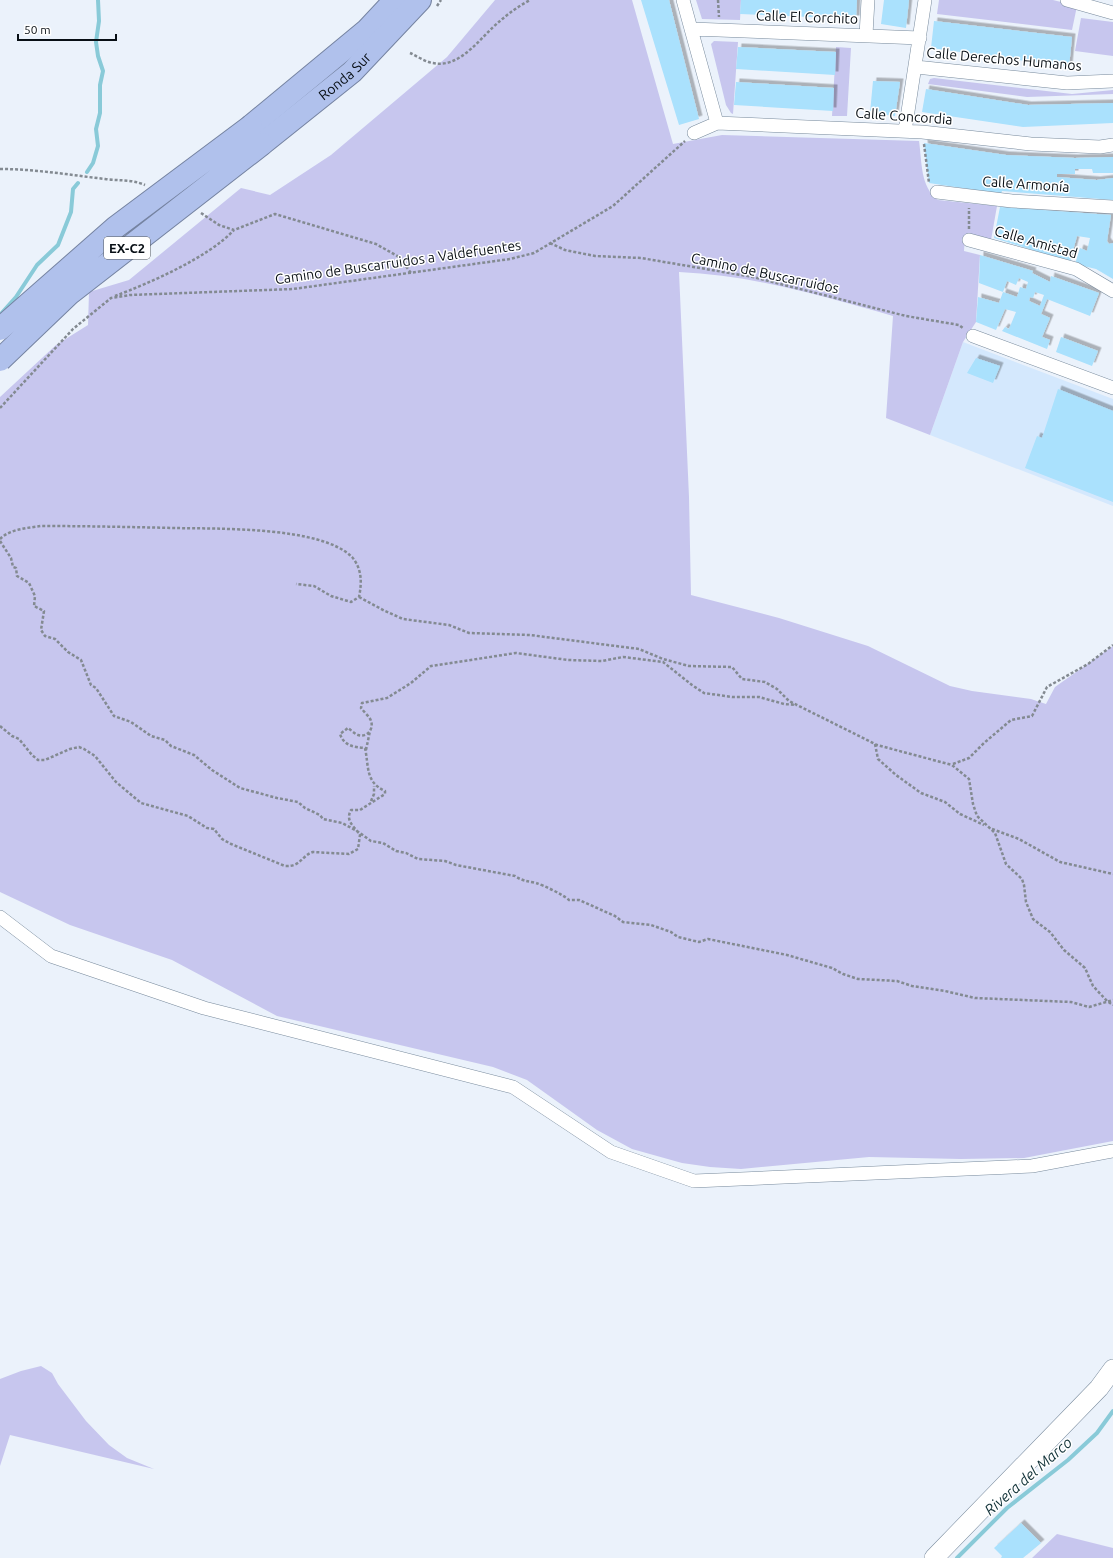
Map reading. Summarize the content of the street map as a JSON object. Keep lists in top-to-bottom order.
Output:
{
  "streets": {
    "highway": ["Ronda Sur", "EX-C2"],
    "street": [
      "Calle El Corchito",
      "Calle Derechos Humanos",
      "Calle Concordia",
      "Calle Armonía",
      "Calle Amistad"
    ],
    "path": ["Camino de Buscarruidos a Valdefuentes", "Camino de Buscarruidos"]
  },
  "crossings": [
    ["Ronda Sur", "EX-C2"],
    ["Calle Concordia", "Camino de Buscarruidos a Valdefuentes"],
    ["Camino de Buscarruidos a Valdefuentes", "Camino de Buscarruidos"]
  ],
  "water": ["Rivera del Marco"],
  "scale_bar": "50 m"
}
